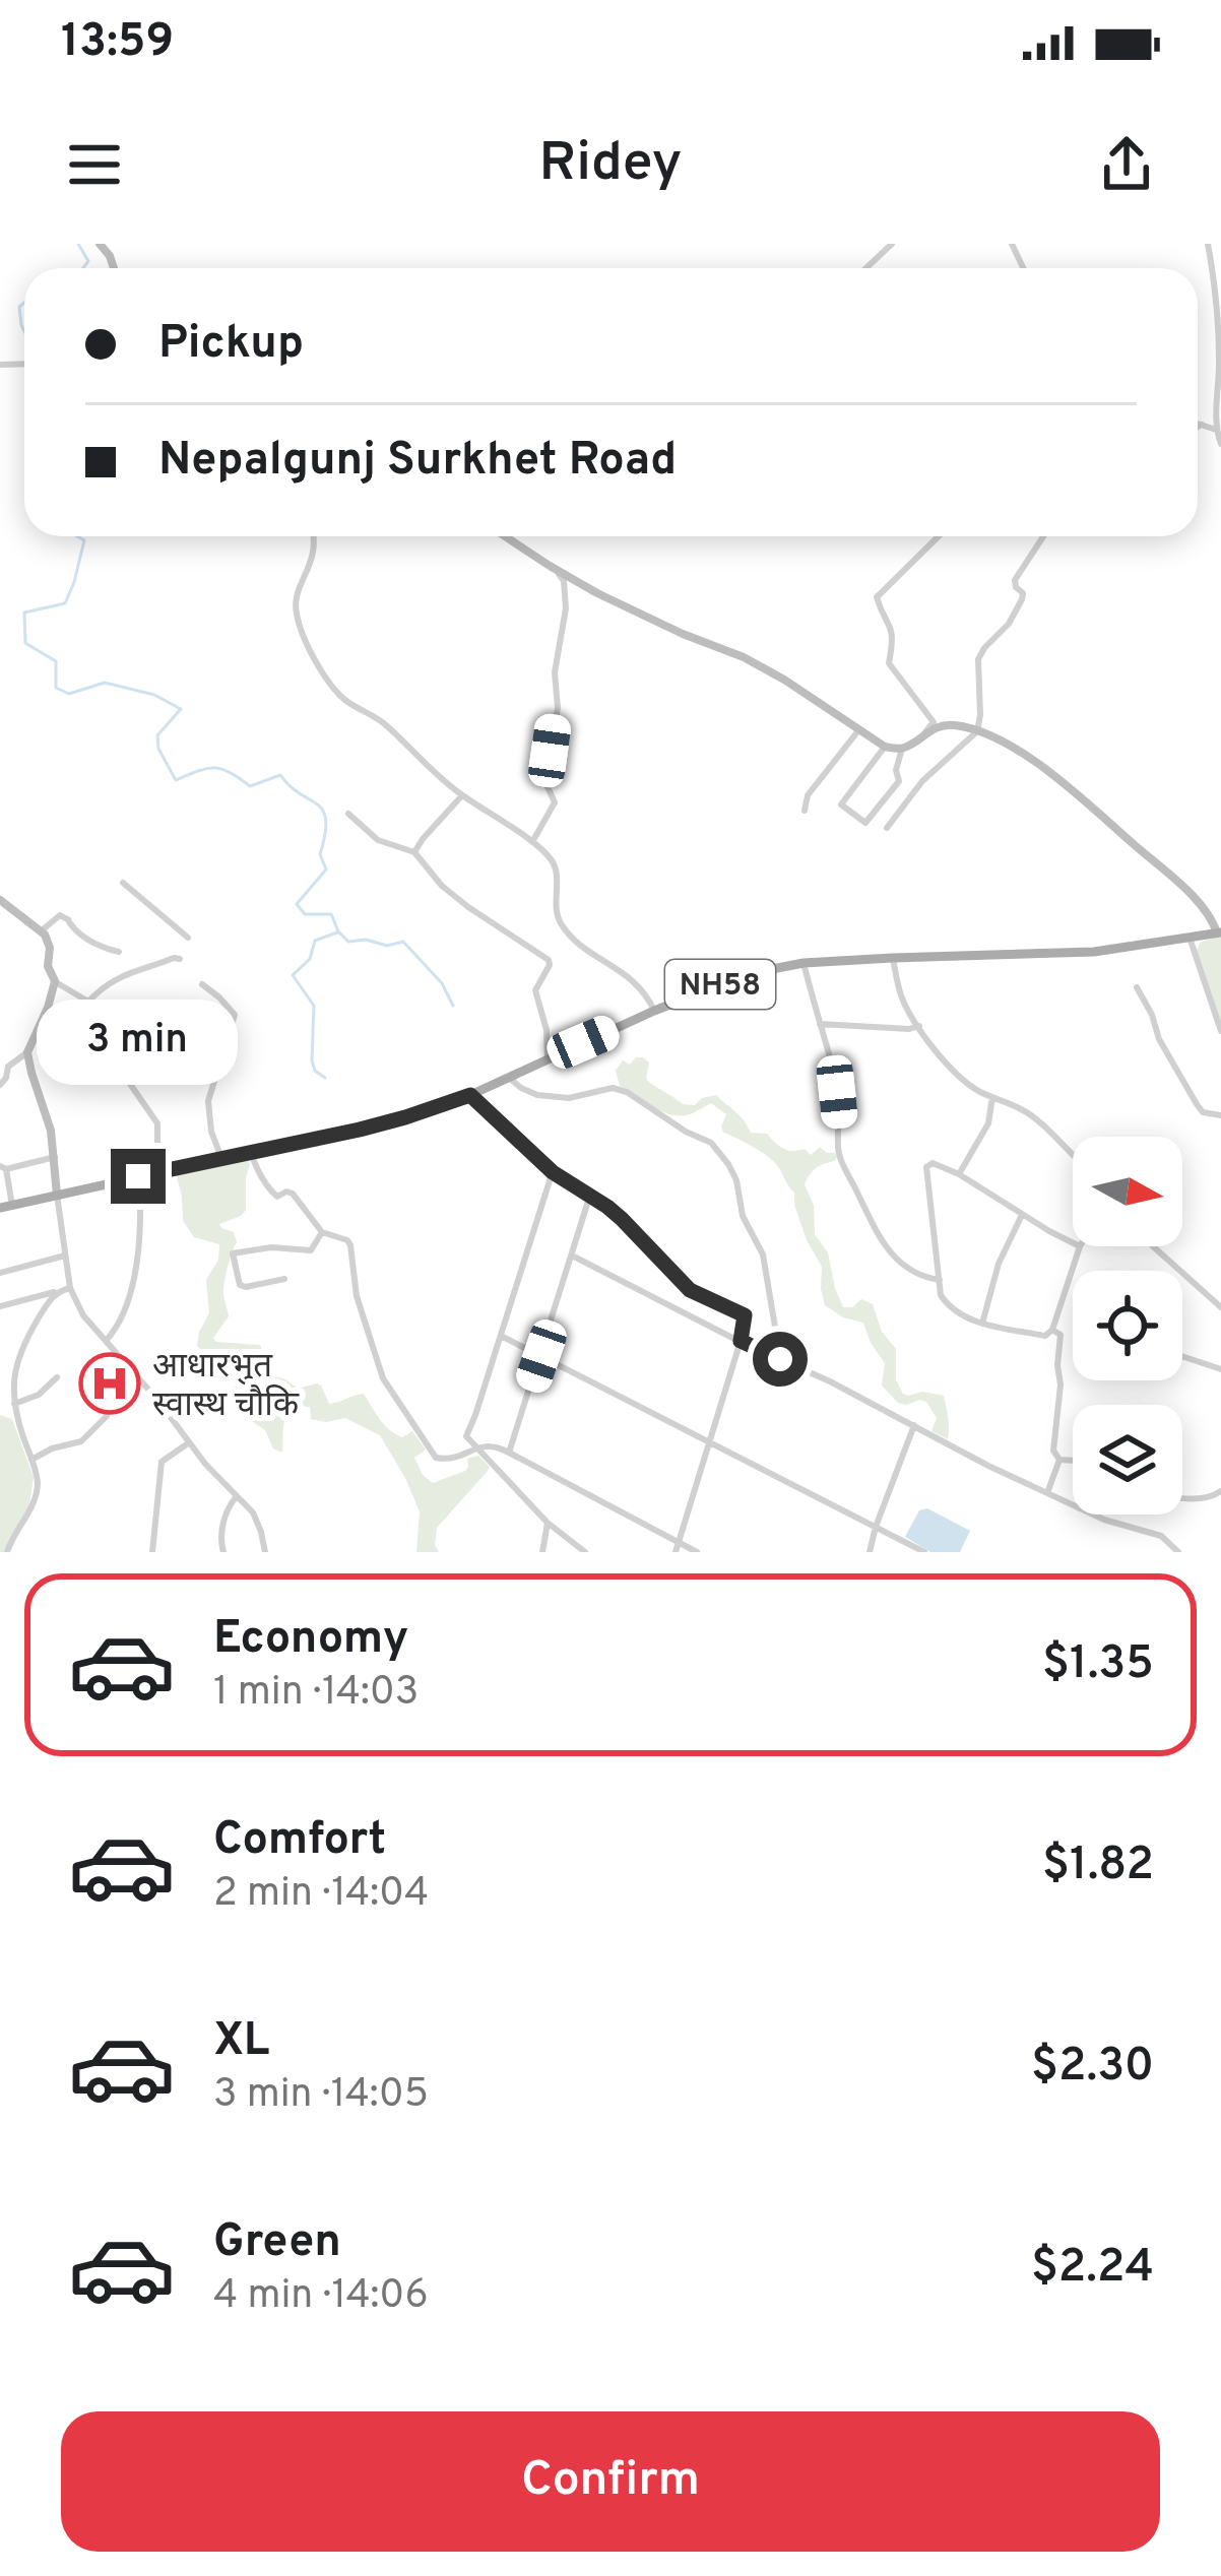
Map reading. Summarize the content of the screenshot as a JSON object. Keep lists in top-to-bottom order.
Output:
{
  "streets": {
    "main road": ["NH58"]
  },
  "places": {
    "hospital": ["आधारभुत स्वास्थ चौकि"]
  },
  "north": "right",
  "page": {
    "status": "13:59",
    "header": "Ridey",
    "banner": ["Pickup", "Nepalgunj Surkhet Road"],
    "bubble": "3 min",
    "list": [
      {
        "name": "Economy",
        "note": "1 min · 14:03",
        "value": "$1.35"
      },
      {
        "name": "Comfort",
        "note": "2 min · 14:04",
        "value": "$1.82"
      },
      {
        "name": "XL",
        "note": "3 min · 14:05",
        "value": "$2.30"
      },
      {
        "name": "Green",
        "note": "4 min · 14:06",
        "value": "$2.24"
      }
    ],
    "buttons": "Confirm"
  }
}
